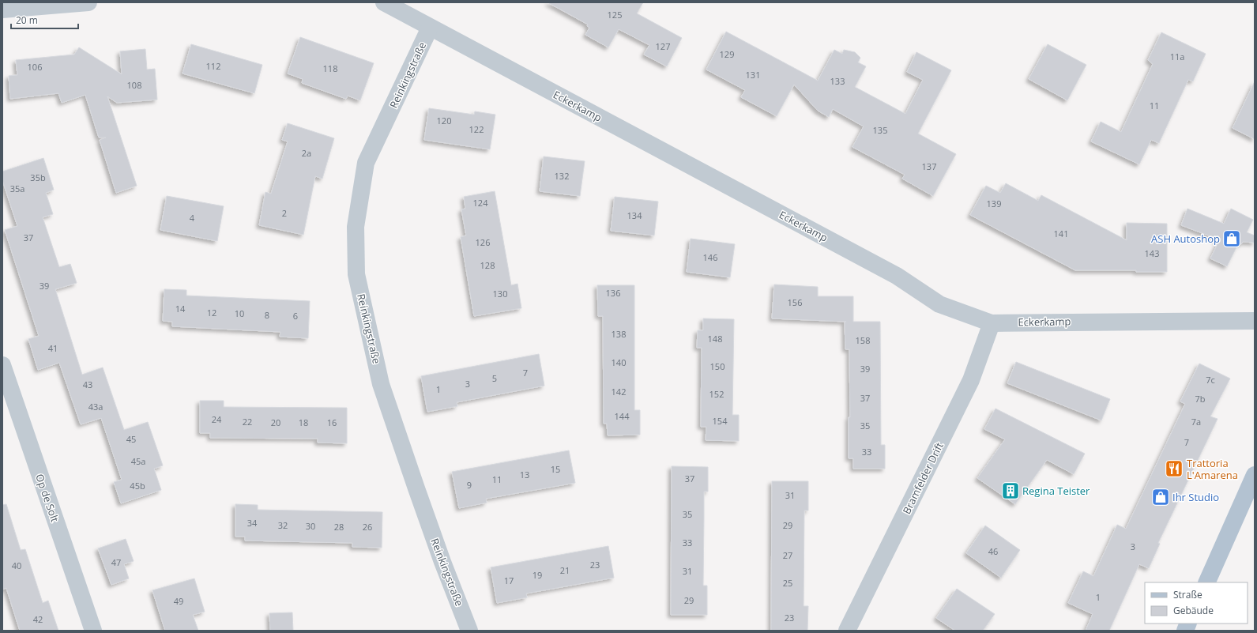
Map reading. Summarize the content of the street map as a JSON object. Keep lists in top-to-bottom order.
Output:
{
  "streets": {
    "street": [
      "Reinkingstraße",
      "Eckerkamp",
      "Bramfelder Drift",
      "Op de Solt"
    ]
  },
  "crossings": [
    ["Reinkingstraße", "Eckerkamp"],
    ["Eckerkamp", "Bramfelder Drift"]
  ],
  "places": {
    "shop": ["ASH Autoshop", "Ihr Studio"],
    "restaurant": ["Trattoria L'Amarena"],
    "building": ["Regina Teister"]
  },
  "house_numbers": [
    "125",
    "127",
    "129",
    "11a",
    "112",
    "106",
    "118",
    "131",
    "133",
    "108",
    "11",
    "120",
    "122",
    "135",
    "2a",
    "137",
    "132",
    "35b",
    "35a",
    "124",
    "139",
    "2",
    "134",
    "4",
    "141",
    "37",
    "126",
    "143",
    "146",
    "128",
    "39",
    "136",
    "130",
    "156",
    "14",
    "12",
    "10",
    "8",
    "6",
    "138",
    "148",
    "158",
    "41",
    "140",
    "150",
    "39",
    "7",
    "5",
    "7c",
    "3",
    "43",
    "1",
    "142",
    "152",
    "37",
    "7b",
    "43a",
    "144",
    "24",
    "154",
    "22",
    "7a",
    "20",
    "18",
    "16",
    "35",
    "45",
    "7",
    "33",
    "45a",
    "15",
    "13",
    "37",
    "11",
    "9",
    "45b",
    "31",
    "35",
    "34",
    "32",
    "29",
    "30",
    "28",
    "26",
    "33",
    "3",
    "46",
    "27",
    "47",
    "23",
    "40",
    "21",
    "31",
    "19",
    "17",
    "25",
    "1",
    "29",
    "49",
    "23",
    "42"
  ],
  "legend": ["Straße", "Gebäude"],
  "scale_bar": "20 m"
}
